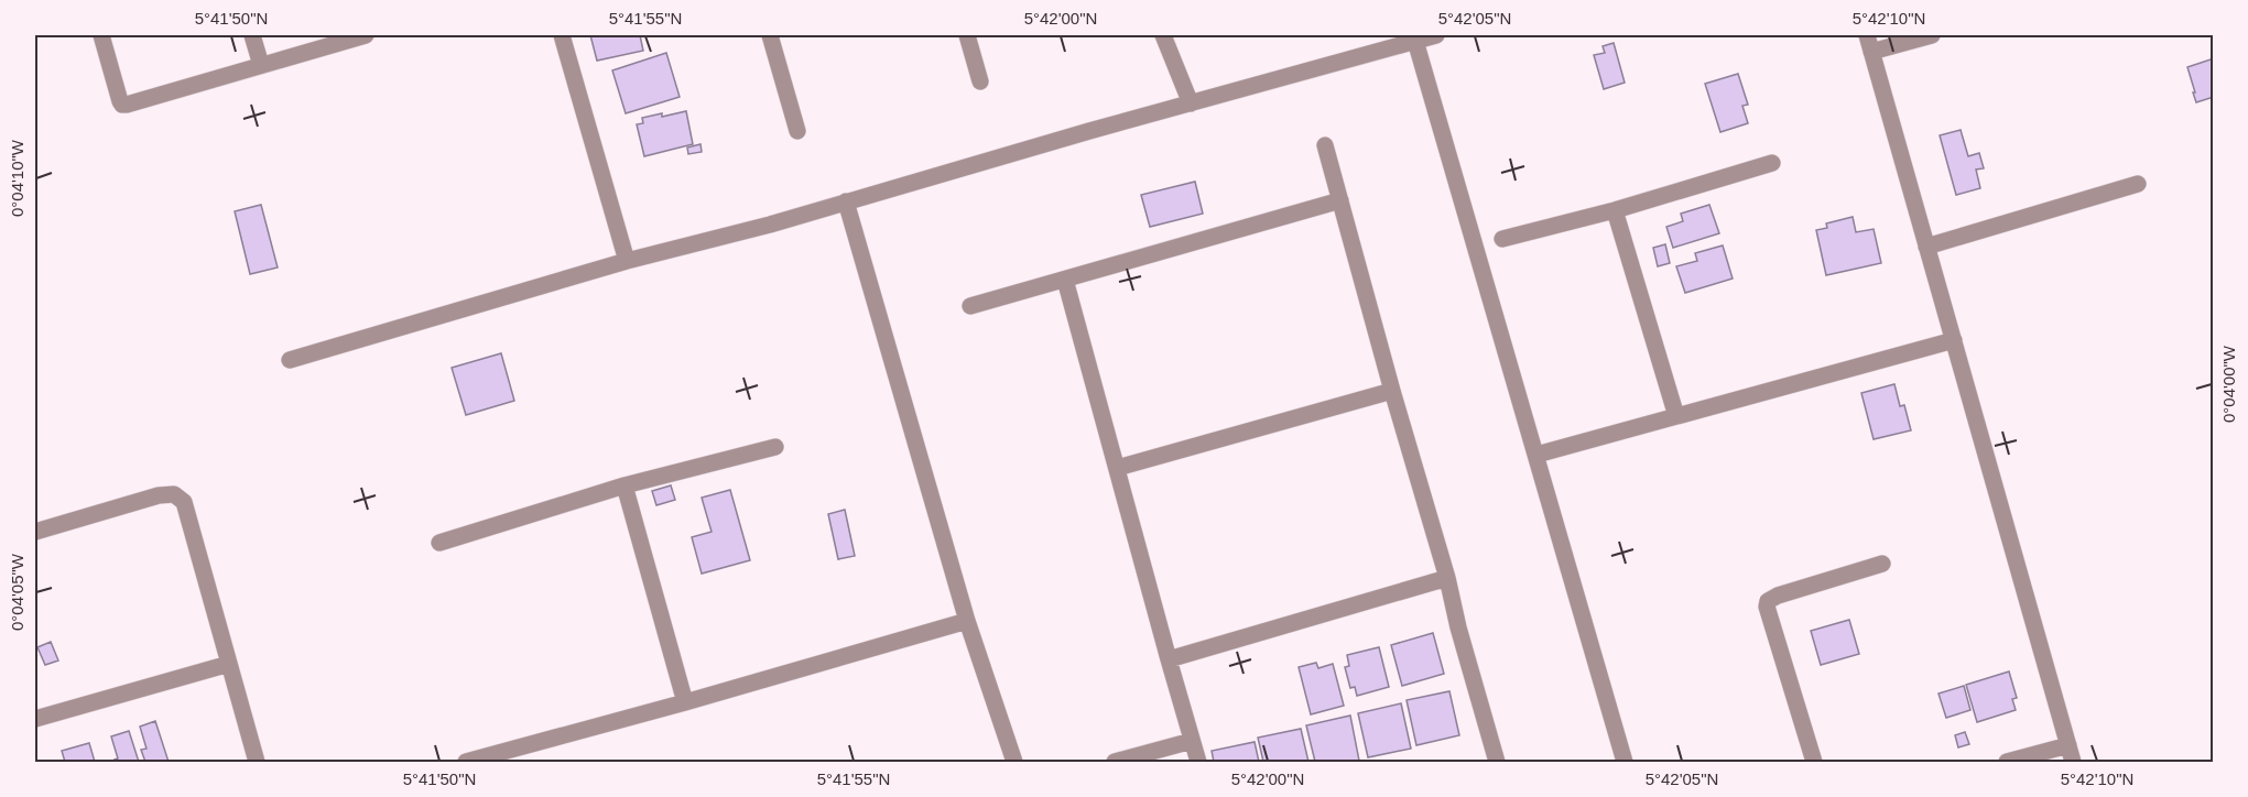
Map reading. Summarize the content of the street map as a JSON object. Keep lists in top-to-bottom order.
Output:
{
  "coordinates": [
    "5°41'50\"N",
    "5°41'55\"N",
    "5°42'00\"N",
    "5°42'05\"N",
    "5°42'10\"N",
    "0°04'10\"W",
    "0°04'00\"W",
    "0°04'05\"W"
  ]
}
